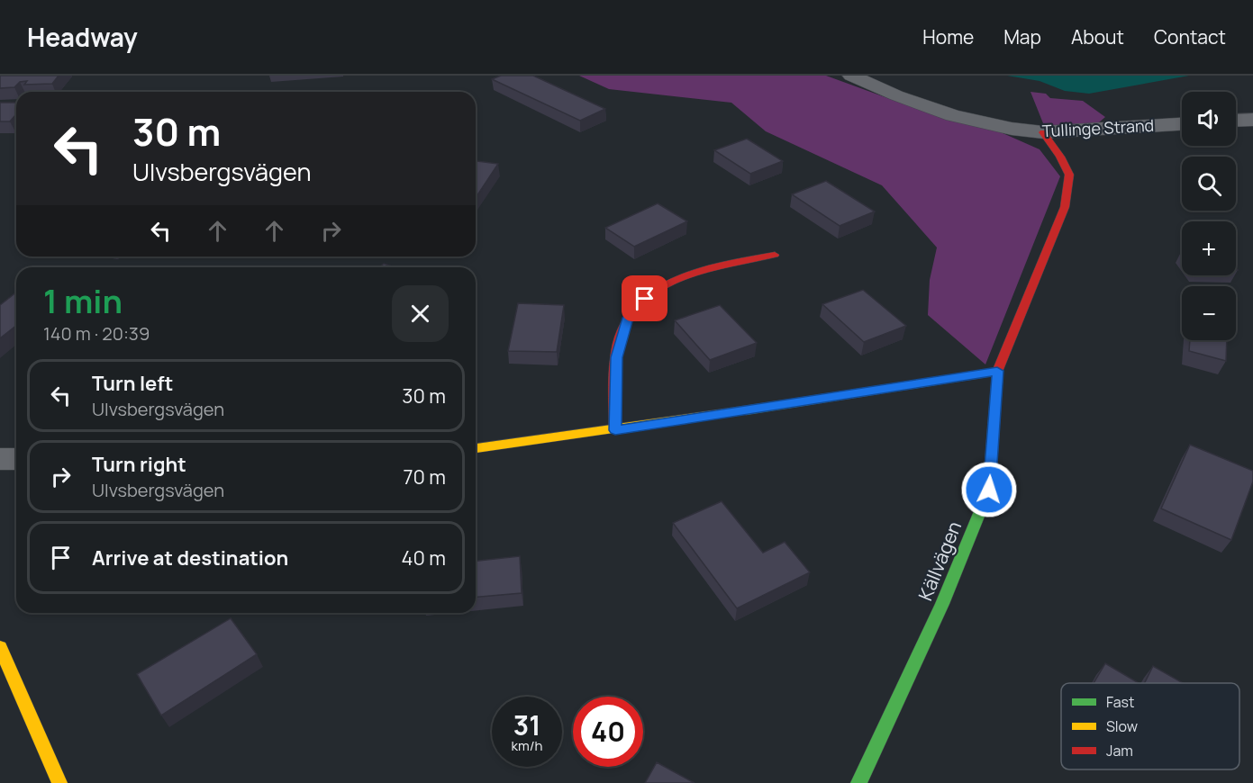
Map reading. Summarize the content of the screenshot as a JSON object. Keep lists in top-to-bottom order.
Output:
{
  "streets": {
    "street": ["Tullinge Strand", "Källvägen"]
  },
  "crossings": [
    ["Tullinge Strand", "Källvägen"]
  ],
  "legend": ["Fast", "Slow", "Jam"],
  "page": {
    "header": "Headway",
    "nav": [
      "Home",
      "Map",
      "About",
      "Contact"
    ],
    "map_buttons": ["+", "−"],
    "turn": ["30 m", "Ulvsbergsvägen"],
    "heading": ["1 min", "140 m · 20:39"],
    "list": [
      {
        "name": "Turn left",
        "note": "Ulvsbergsvägen",
        "value": "30 m"
      },
      {
        "name": "Turn right",
        "note": "Ulvsbergsvägen",
        "value": "70 m"
      },
      {
        "name": "Arrive at destination",
        "value": "40 m"
      }
    ],
    "speed": "31 km/h",
    "limit": "40"
  }
}
